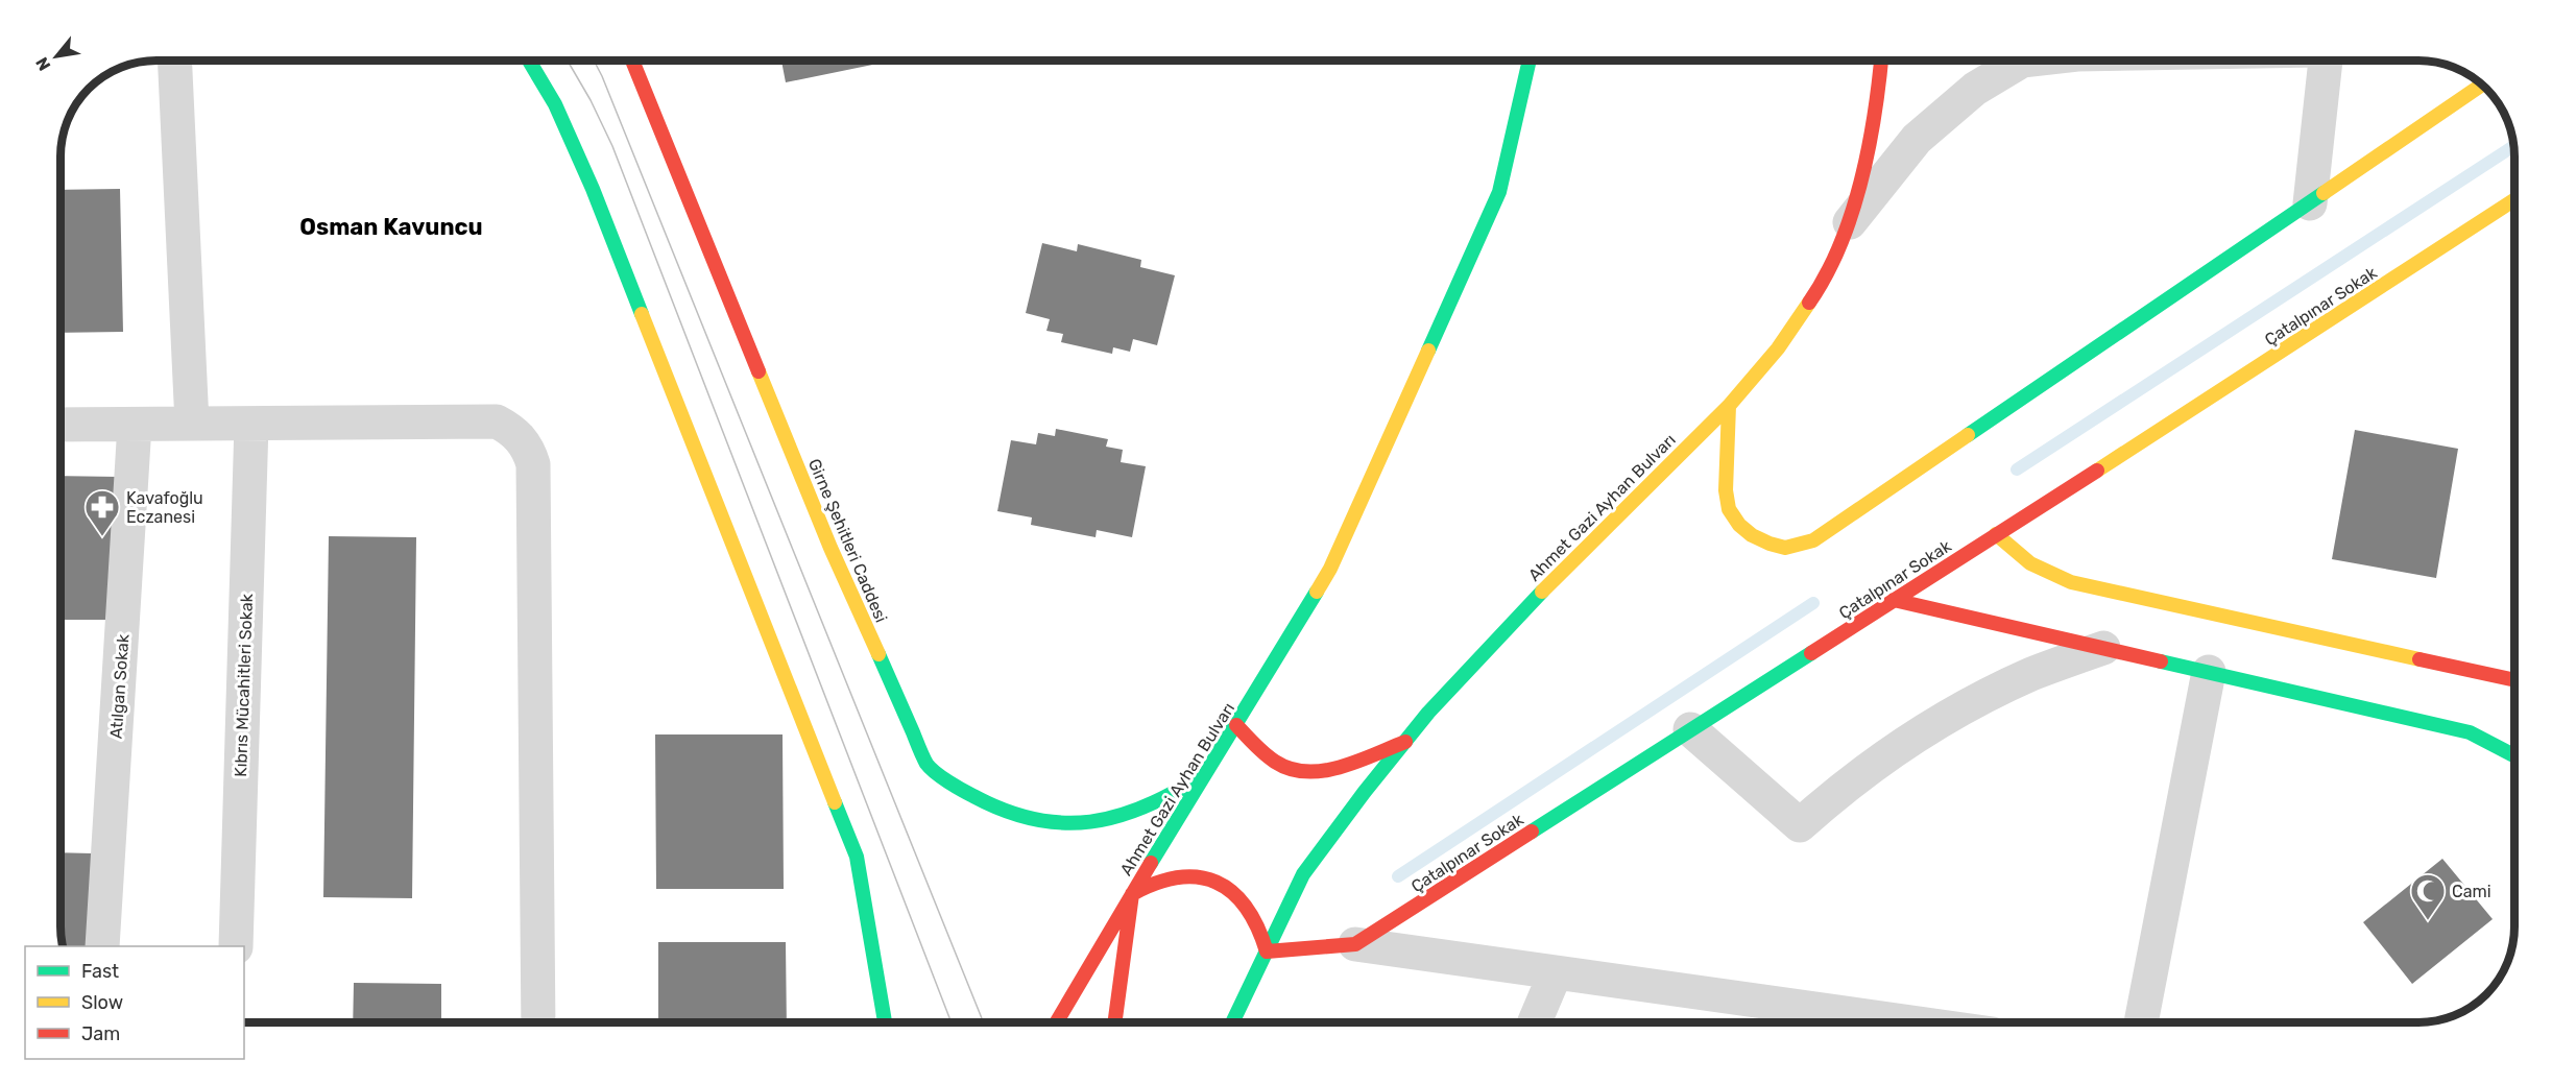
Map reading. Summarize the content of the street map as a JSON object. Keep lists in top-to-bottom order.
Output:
{
  "streets": {
    "main road": ["Çatalpınar Sokak", "Ahmet Gazi Ayhan Bulvarı", "Girne Şehitleri Caddesi"],
    "street": ["Kıbrıs Mücahitleri Sokak", "Atılgan Sokak"]
  },
  "crossings": [
    ["Çatalpınar Sokak", "Ahmet Gazi Ayhan Bulvarı"],
    ["Ahmet Gazi Ayhan Bulvarı", "Girne Şehitleri Caddesi"]
  ],
  "districts": ["Osman Kavuncu"],
  "places": {
    "pharmacy": ["Kavafoğlu Eczanesi"],
    "mosque": ["Cami"]
  },
  "legend": ["Fast", "Slow", "Jam"],
  "north": "bottom left"
}
